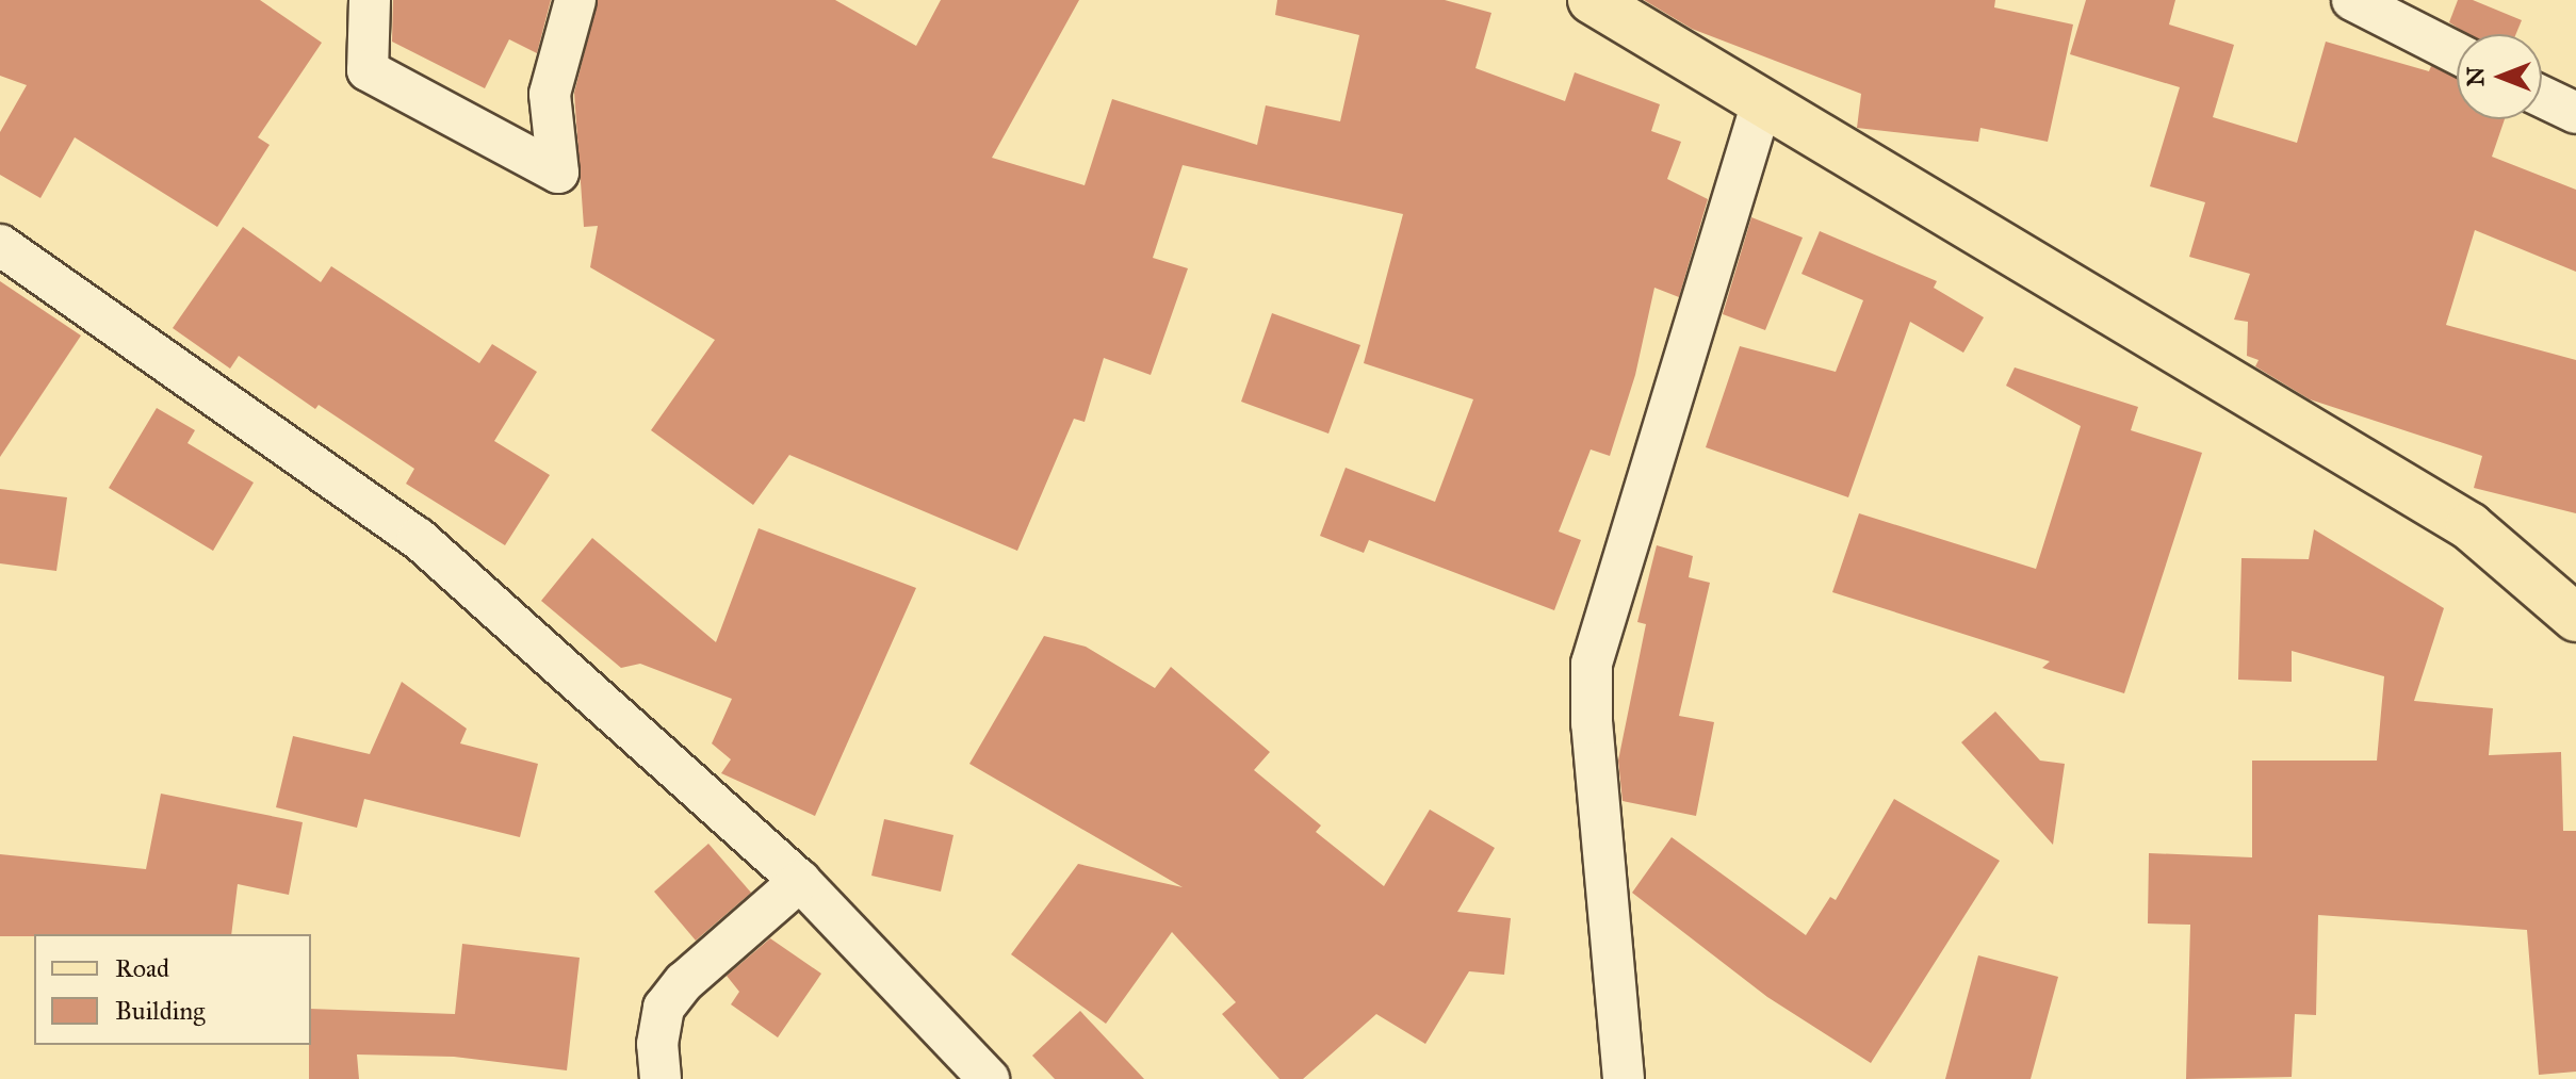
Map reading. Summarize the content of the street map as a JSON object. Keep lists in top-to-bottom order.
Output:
{
  "legend": ["Road", "Building"],
  "north": "left"
}
